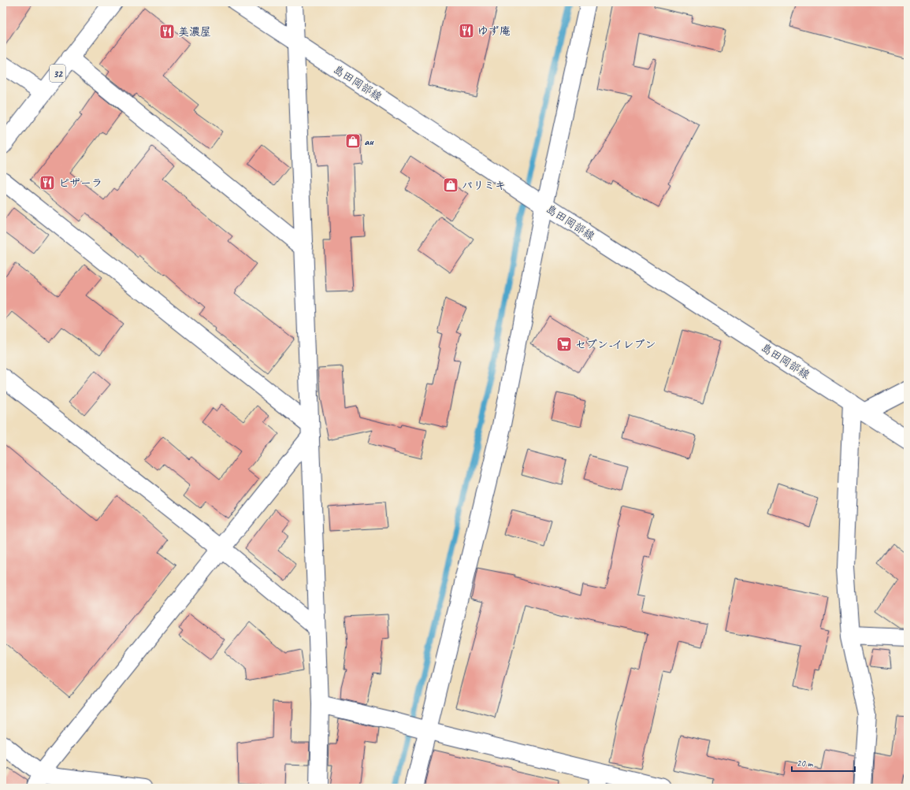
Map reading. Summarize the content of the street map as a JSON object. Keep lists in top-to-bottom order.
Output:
{
  "streets": {
    "street": ["32", "島田岡部線"]
  },
  "places": {
    "restaurant": ["ゆず庵", "美濃屋", "ピザーラ"],
    "shop": ["au", "パリミキ"],
    "supermarket": ["セブン-イレブン"]
  },
  "scale_bar": "20 m"
}
